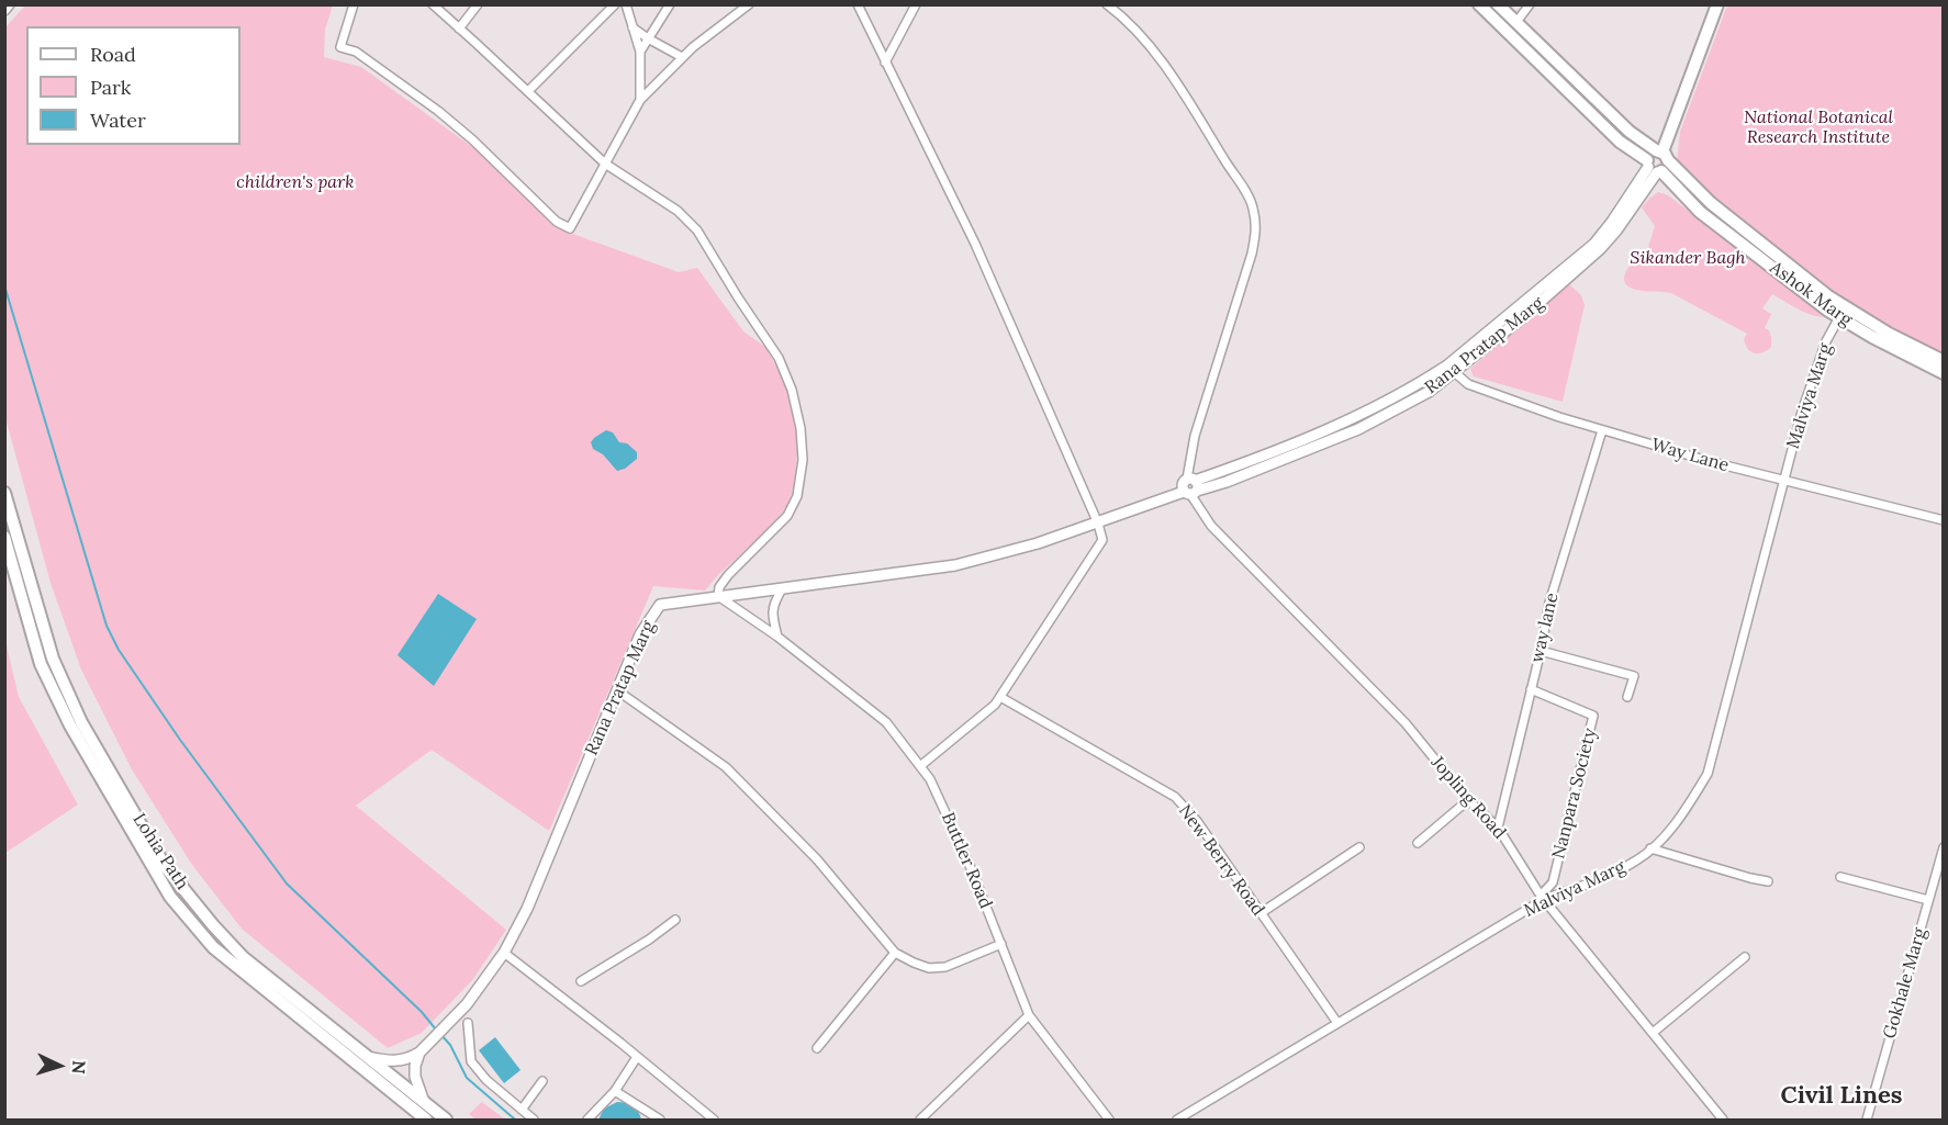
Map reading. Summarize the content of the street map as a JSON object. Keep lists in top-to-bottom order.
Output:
{
  "streets": {
    "main road": ["Ashok Marg", "Rana Pratap Marg", "Lohia Path"],
    "street": [
      "Malviya Marg",
      "Way Lane",
      "way lane",
      "Nanpara Society",
      "Jopling Road",
      "Buttler Road",
      "New Berry Road",
      "Gokhale Marg"
    ]
  },
  "crossings": [
    ["Ashok Marg", "Rana Pratap Marg"],
    ["Ashok Marg", "Malviya Marg"],
    ["Rana Pratap Marg", "Way Lane"],
    ["Rana Pratap Marg", "Jopling Road"],
    ["Rana Pratap Marg", "Buttler Road"],
    ["Malviya Marg", "Way Lane"],
    ["Malviya Marg", "Nanpara Society"],
    ["Malviya Marg", "Jopling Road"],
    ["Malviya Marg", "New Berry Road"],
    ["Way Lane", "way lane"],
    ["way lane", "Nanpara Society"],
    ["way lane", "Jopling Road"],
    ["Nanpara Society", "Jopling Road"]
  ],
  "districts": ["Civil Lines"],
  "parks": ["National Botanical Research Institute", "children's park", "Sikander Bagh"],
  "legend": ["Road", "Park", "Water"],
  "north": "right"
}
